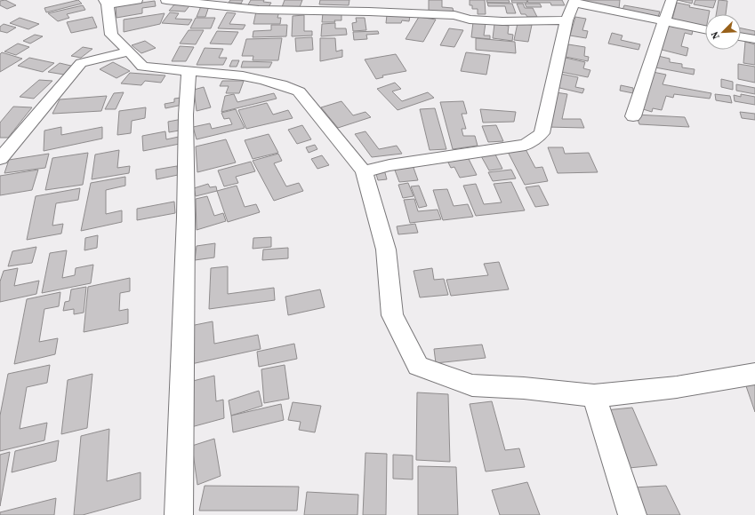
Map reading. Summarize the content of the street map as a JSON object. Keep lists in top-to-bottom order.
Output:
{
  "north": "bottom left"
}
